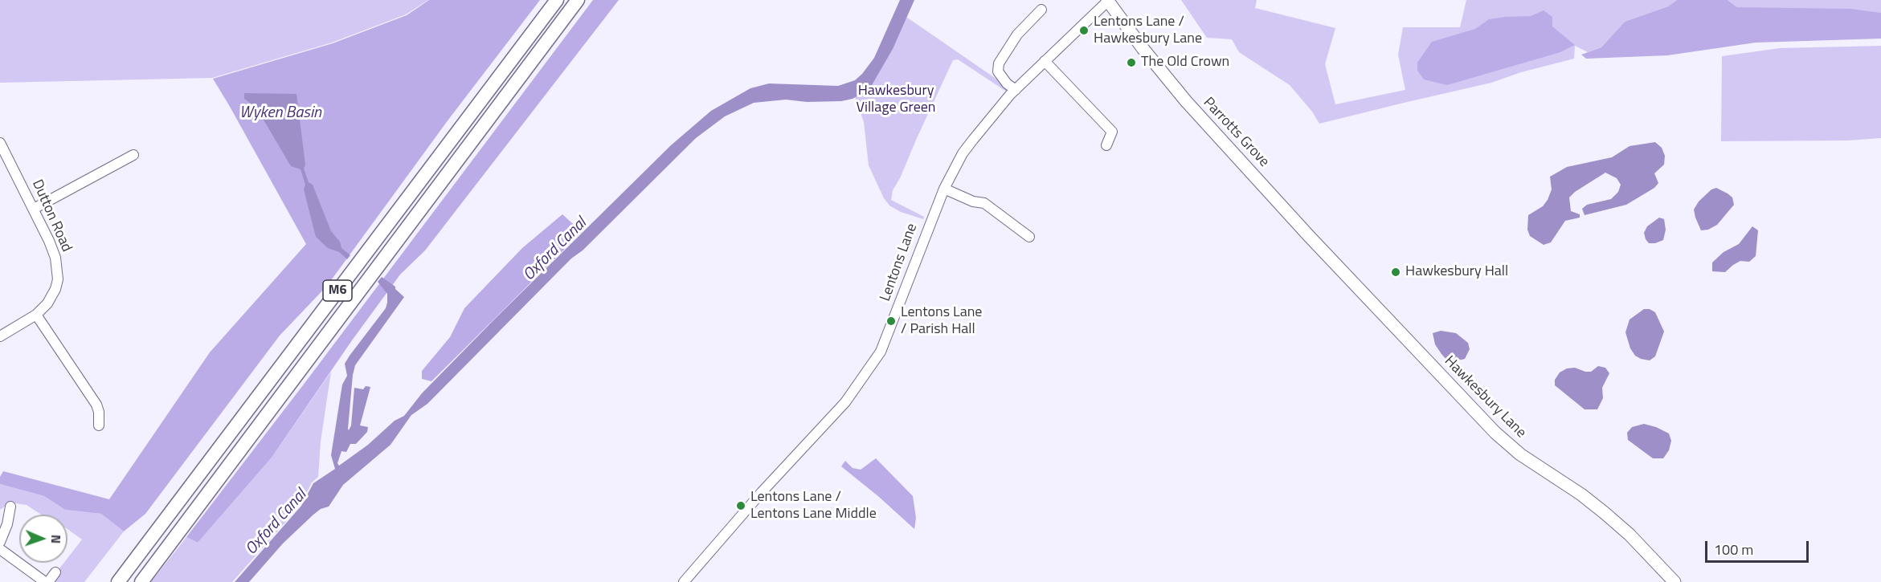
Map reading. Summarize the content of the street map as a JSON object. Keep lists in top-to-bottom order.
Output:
{
  "streets": {
    "highway": ["M6"],
    "main road": ["Parrotts Grove", "Hawkesbury Lane"],
    "street": ["Dutton Road", "Lentons Lane"]
  },
  "crossings": [
    ["Parrotts Grove", "Lentons Lane"],
    ["Parrotts Grove", "Hawkesbury Lane"]
  ],
  "water": ["Wyken Basin", "Oxford Canal"],
  "parks": ["Hawkesbury Village Green"],
  "places": [
    "Lentons Lane / Hawkesbury Lane",
    "The Old Crown",
    "Hawkesbury Hall",
    "Lentons Lane / Parish Hall",
    "Lentons Lane / Lentons Lane Middle"
  ],
  "scale_bar": "100 m",
  "north": "right"
}
